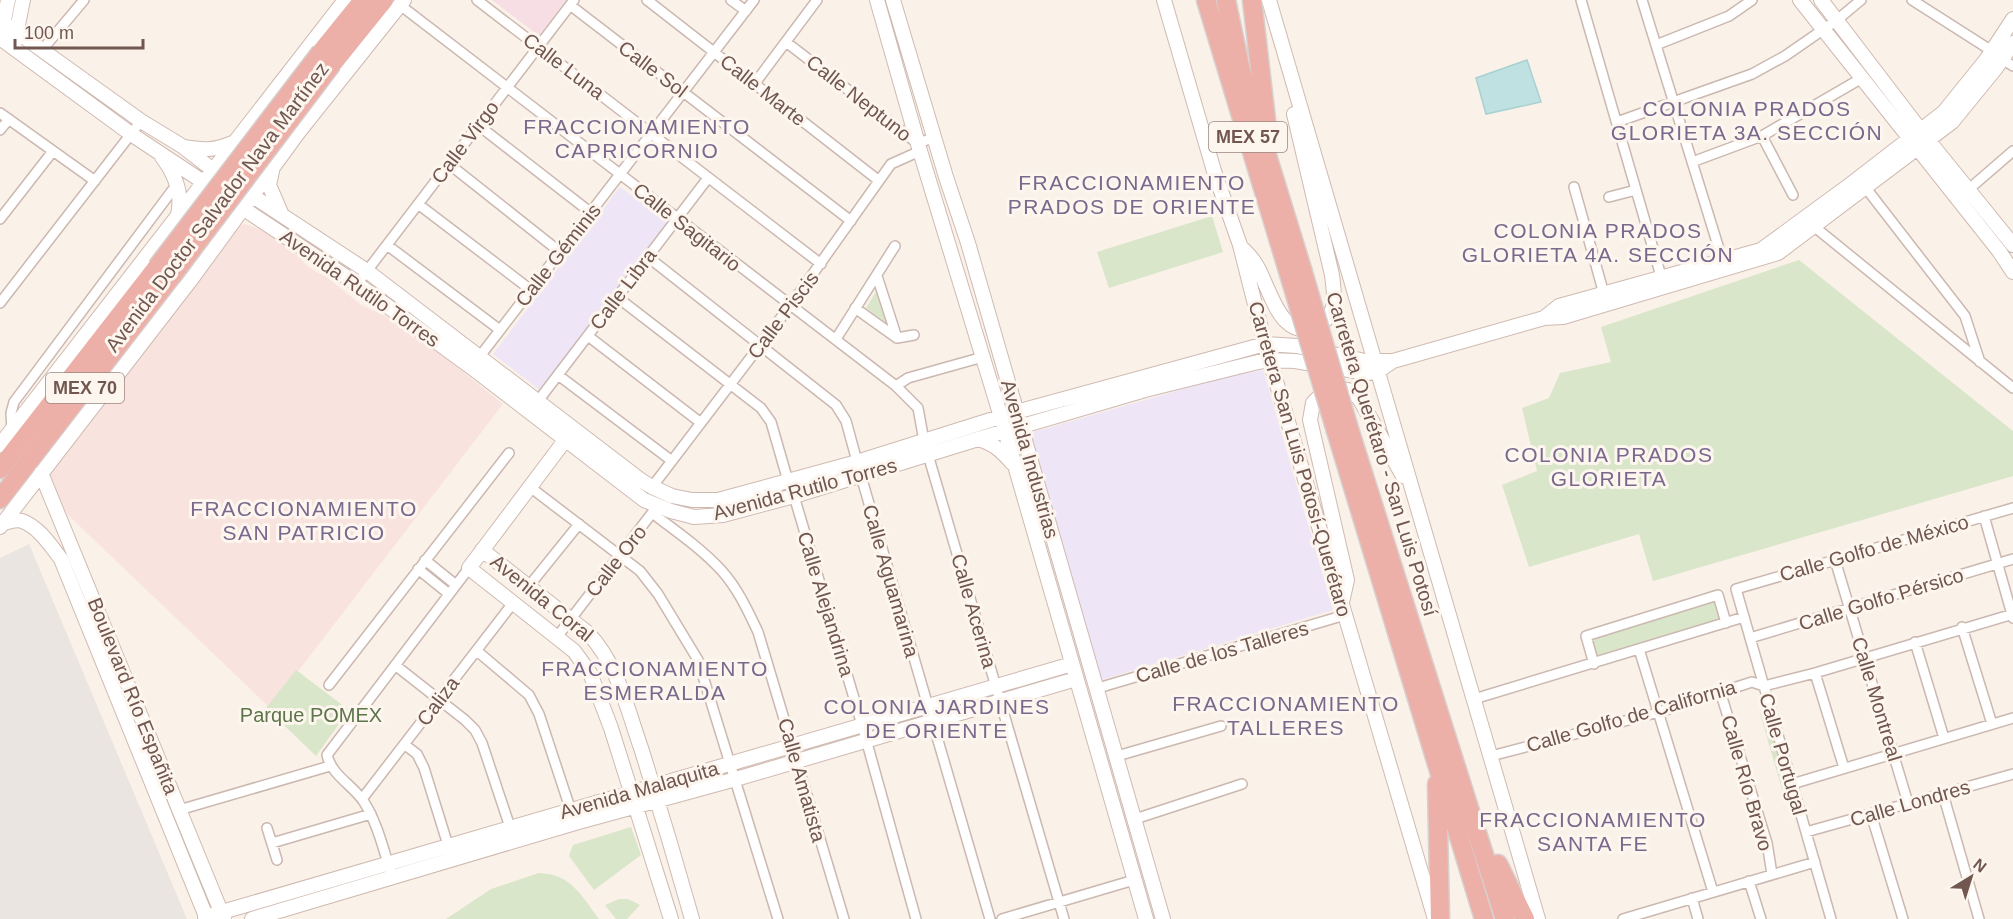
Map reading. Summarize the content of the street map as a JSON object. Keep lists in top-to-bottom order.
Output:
{
  "streets": {
    "highway": [
      "MEX 57",
      "Avenida Doctor Salvador Nava Martínez",
      "MEX 70",
      "Carretera Querétaro - San Luis Potosí"
    ],
    "main road": [
      "Avenida Rutilo Torres",
      "Avenida Industrias",
      "Carretera San Luis Potosí-Querétaro",
      "Avenida Coral",
      "Boulevard Río Españita",
      "Avenida Malaquita"
    ],
    "street": [
      "Calle Luna",
      "Calle Sol",
      "Calle Marte",
      "Calle Neptuno",
      "Calle Virgo",
      "Calle Sagitario",
      "Calle Géminis",
      "Calle Libra",
      "Calle Piscis",
      "Calle Golfo de México",
      "Calle Oro",
      "Calle Aguamarina",
      "Calle Golfo Pérsico",
      "Calle Alejandrina",
      "Calle Acerina",
      "Calle de los Talleres",
      "Calle Montreal",
      "Caliza",
      "Calle Golfo de California",
      "Calle Portugal",
      "Calle Amatista",
      "Calle Río Bravo",
      "Calle Londres"
    ]
  },
  "crossings": [
    ["Calle Luna", "Calle Virgo"],
    ["Calle Luna", "Calle Géminis"],
    ["Calle Luna", "Calle Libra"],
    ["Calle Luna", "Calle Piscis"],
    ["Calle Sol", "Calle Virgo"],
    ["Calle Sol", "Calle Géminis"],
    ["Calle Sol", "Calle Piscis"],
    ["Calle Marte", "Calle Géminis"],
    ["Calle Marte", "Calle Piscis"],
    ["Calle Neptuno", "Calle Piscis"],
    ["Calle Neptuno", "Avenida Industrias"],
    ["Calle Virgo", "Calle Sagitario"],
    ["Calle Virgo", "Avenida Rutilo Torres"],
    ["Avenida Doctor Salvador Nava Martínez", "Calle Sagitario"],
    ["Avenida Doctor Salvador Nava Martínez", "Avenida Rutilo Torres"],
    ["Avenida Doctor Salvador Nava Martínez", "Boulevard Río Españita"],
    ["Calle Sagitario", "Calle Géminis"],
    ["Calle Sagitario", "Avenida Rutilo Torres"],
    ["Calle Sagitario", "Calle Libra"],
    ["Calle Sagitario", "Calle Piscis"],
    ["Calle Sagitario", "Calle Acerina"],
    ["Calle Géminis", "Avenida Rutilo Torres"],
    ["Avenida Rutilo Torres", "Calle Libra"],
    ["Avenida Rutilo Torres", "Calle Piscis"],
    ["Avenida Rutilo Torres", "Avenida Industrias"],
    ["Avenida Rutilo Torres", "Carretera San Luis Potosí-Querétaro"],
    ["Avenida Rutilo Torres", "Calle Oro"],
    ["Avenida Rutilo Torres", "Calle Aguamarina"],
    ["Avenida Rutilo Torres", "Calle Alejandrina"],
    ["Avenida Rutilo Torres", "Calle Acerina"],
    ["Avenida Rutilo Torres", "Calle Amatista"],
    ["Calle Libra", "Calle Aguamarina"],
    ["Calle Piscis", "Avenida Industrias"],
    ["Calle Piscis", "Calle Aguamarina"],
    ["Avenida Industrias", "Calle de los Talleres"],
    ["Avenida Industrias", "Avenida Malaquita"],
    ["Carretera San Luis Potosí-Querétaro", "Calle de los Talleres"],
    ["Calle Golfo de México", "Calle Montreal"],
    ["Calle Golfo de México", "Calle Portugal"],
    ["Calle Oro", "Avenida Coral"],
    ["Calle Oro", "Calle Amatista"],
    ["Calle Aguamarina", "Avenida Malaquita"],
    ["Avenida Coral", "Caliza"],
    ["Avenida Coral", "Avenida Malaquita"],
    ["Calle Golfo Pérsico", "Calle Montreal"],
    ["Calle Golfo Pérsico", "Calle Portugal"],
    ["Calle Alejandrina", "Avenida Malaquita"],
    ["Calle Acerina", "Avenida Malaquita"],
    ["Boulevard Río Españita", "Avenida Malaquita"],
    ["Calle Montreal", "Calle Golfo de California"],
    ["Calle Montreal", "Calle Londres"],
    ["Calle Golfo de California", "Calle Portugal"],
    ["Calle Golfo de California", "Calle Río Bravo"],
    ["Calle Portugal", "Calle Londres"],
    ["Calle Amatista", "Avenida Malaquita"]
  ],
  "districts": [
    "COLONIA PRADOS GLORIETA 3A. SECCIÓN",
    "FRACCIONAMIENTO CAPRICORNIO",
    "FRACCIONAMIENTO PRADOS DE ORIENTE",
    "COLONIA PRADOS GLORIETA 4A. SECCIÓN",
    "COLONIA PRADOS GLORIETA",
    "FRACCIONAMIENTO SAN PATRICIO",
    "FRACCIONAMIENTO ESMERALDA",
    "FRACCIONAMIENTO TALLERES",
    "COLONIA JARDINES DE ORIENTE",
    "FRACCIONAMIENTO SANTA FE"
  ],
  "parks": ["Parque POMEX"],
  "scale_bar": "100 m",
  "north": "top right"
}
